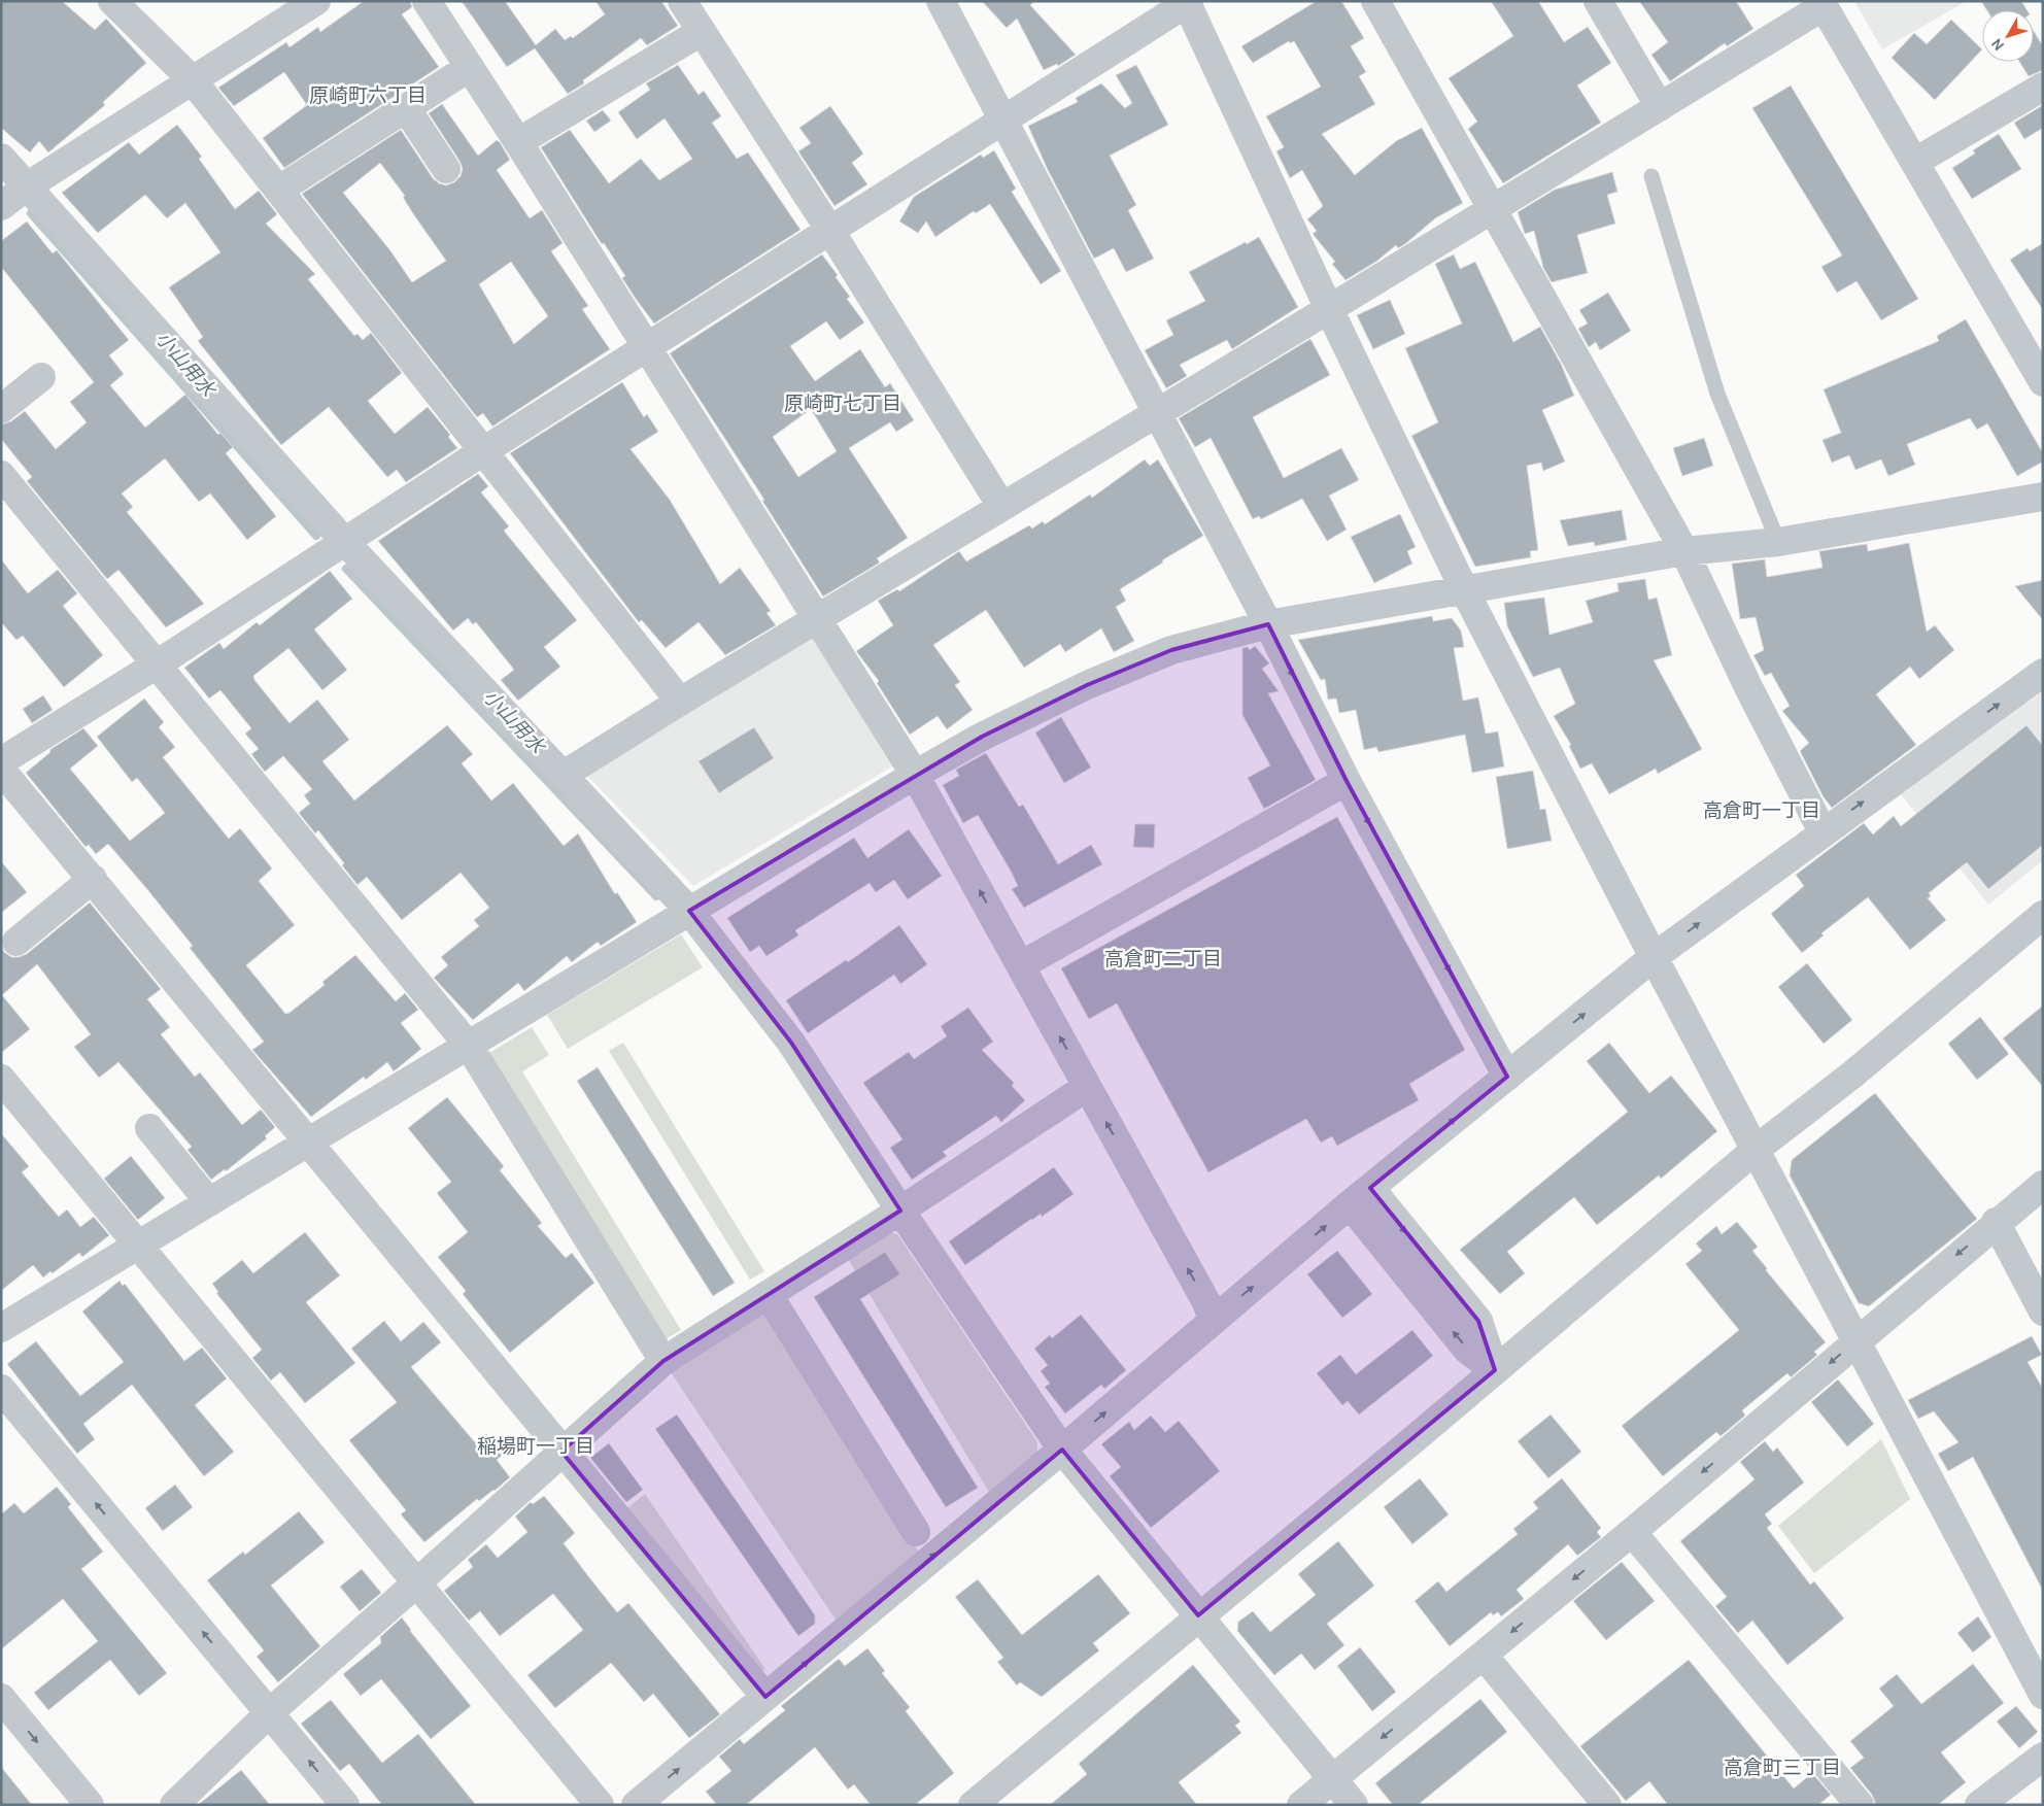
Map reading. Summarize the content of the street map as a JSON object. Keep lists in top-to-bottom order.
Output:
{
  "districts": [
    "原崎町六丁目",
    "原崎町七丁目",
    "高倉町一丁目",
    "高倉町二丁目",
    "稲場町一丁目",
    "高倉町三丁目"
  ],
  "water": ["小山用水"],
  "north": "bottom left"
}
